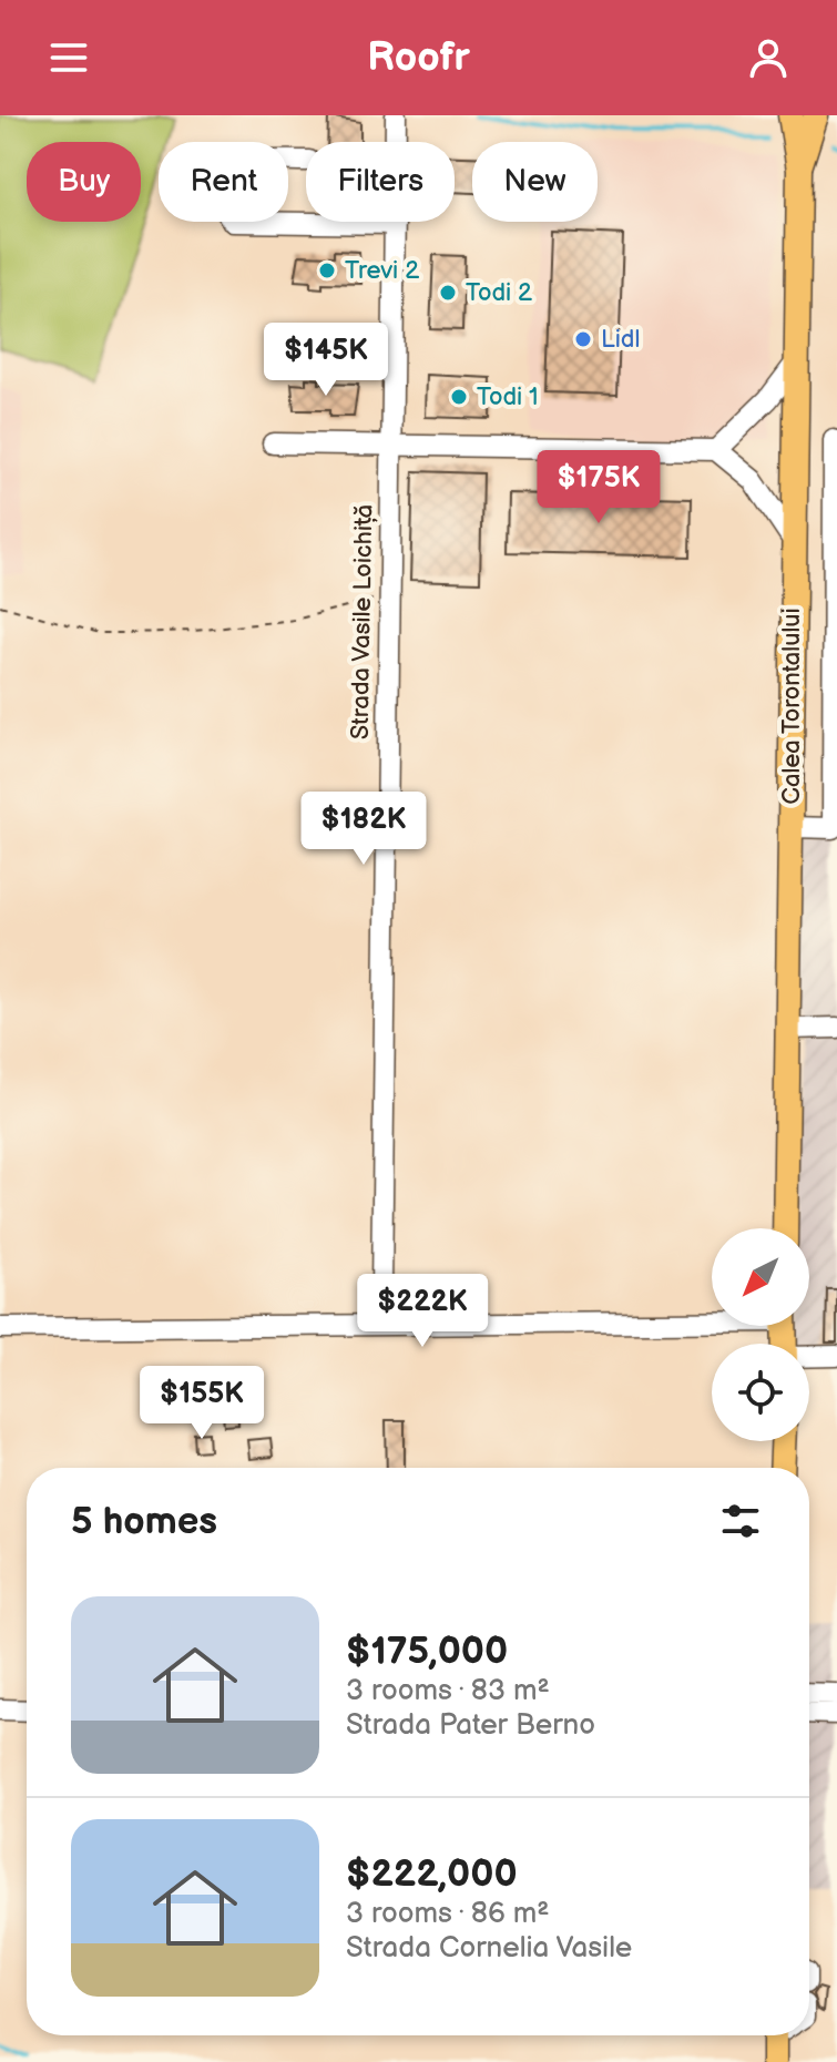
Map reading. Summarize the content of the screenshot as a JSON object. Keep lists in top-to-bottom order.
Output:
{
  "streets": {
    "main road": ["Calea Torontalului"],
    "street": ["Strada Vasile Loichiță"]
  },
  "places": [
    "Trevi 2",
    "Todi 2",
    "Lidl",
    "Todi 1"
  ],
  "north": "bottom left",
  "page": {
    "header": "Roofr",
    "chip": [
      "Buy",
      "Rent",
      "Filters",
      "New"
    ],
    "price": [
      "$145K",
      "$175K",
      "$182K",
      "$222K",
      "$155K"
    ],
    "heading": "5 homes",
    "list": [
      {
        "name": "$175,000",
        "note": "3 rooms · 83 m² · Strada Pater Berno"
      },
      {
        "name": "$222,000",
        "note": "3 rooms · 86 m² · Strada Cornelia Vasile"
      }
    ]
  }
}
